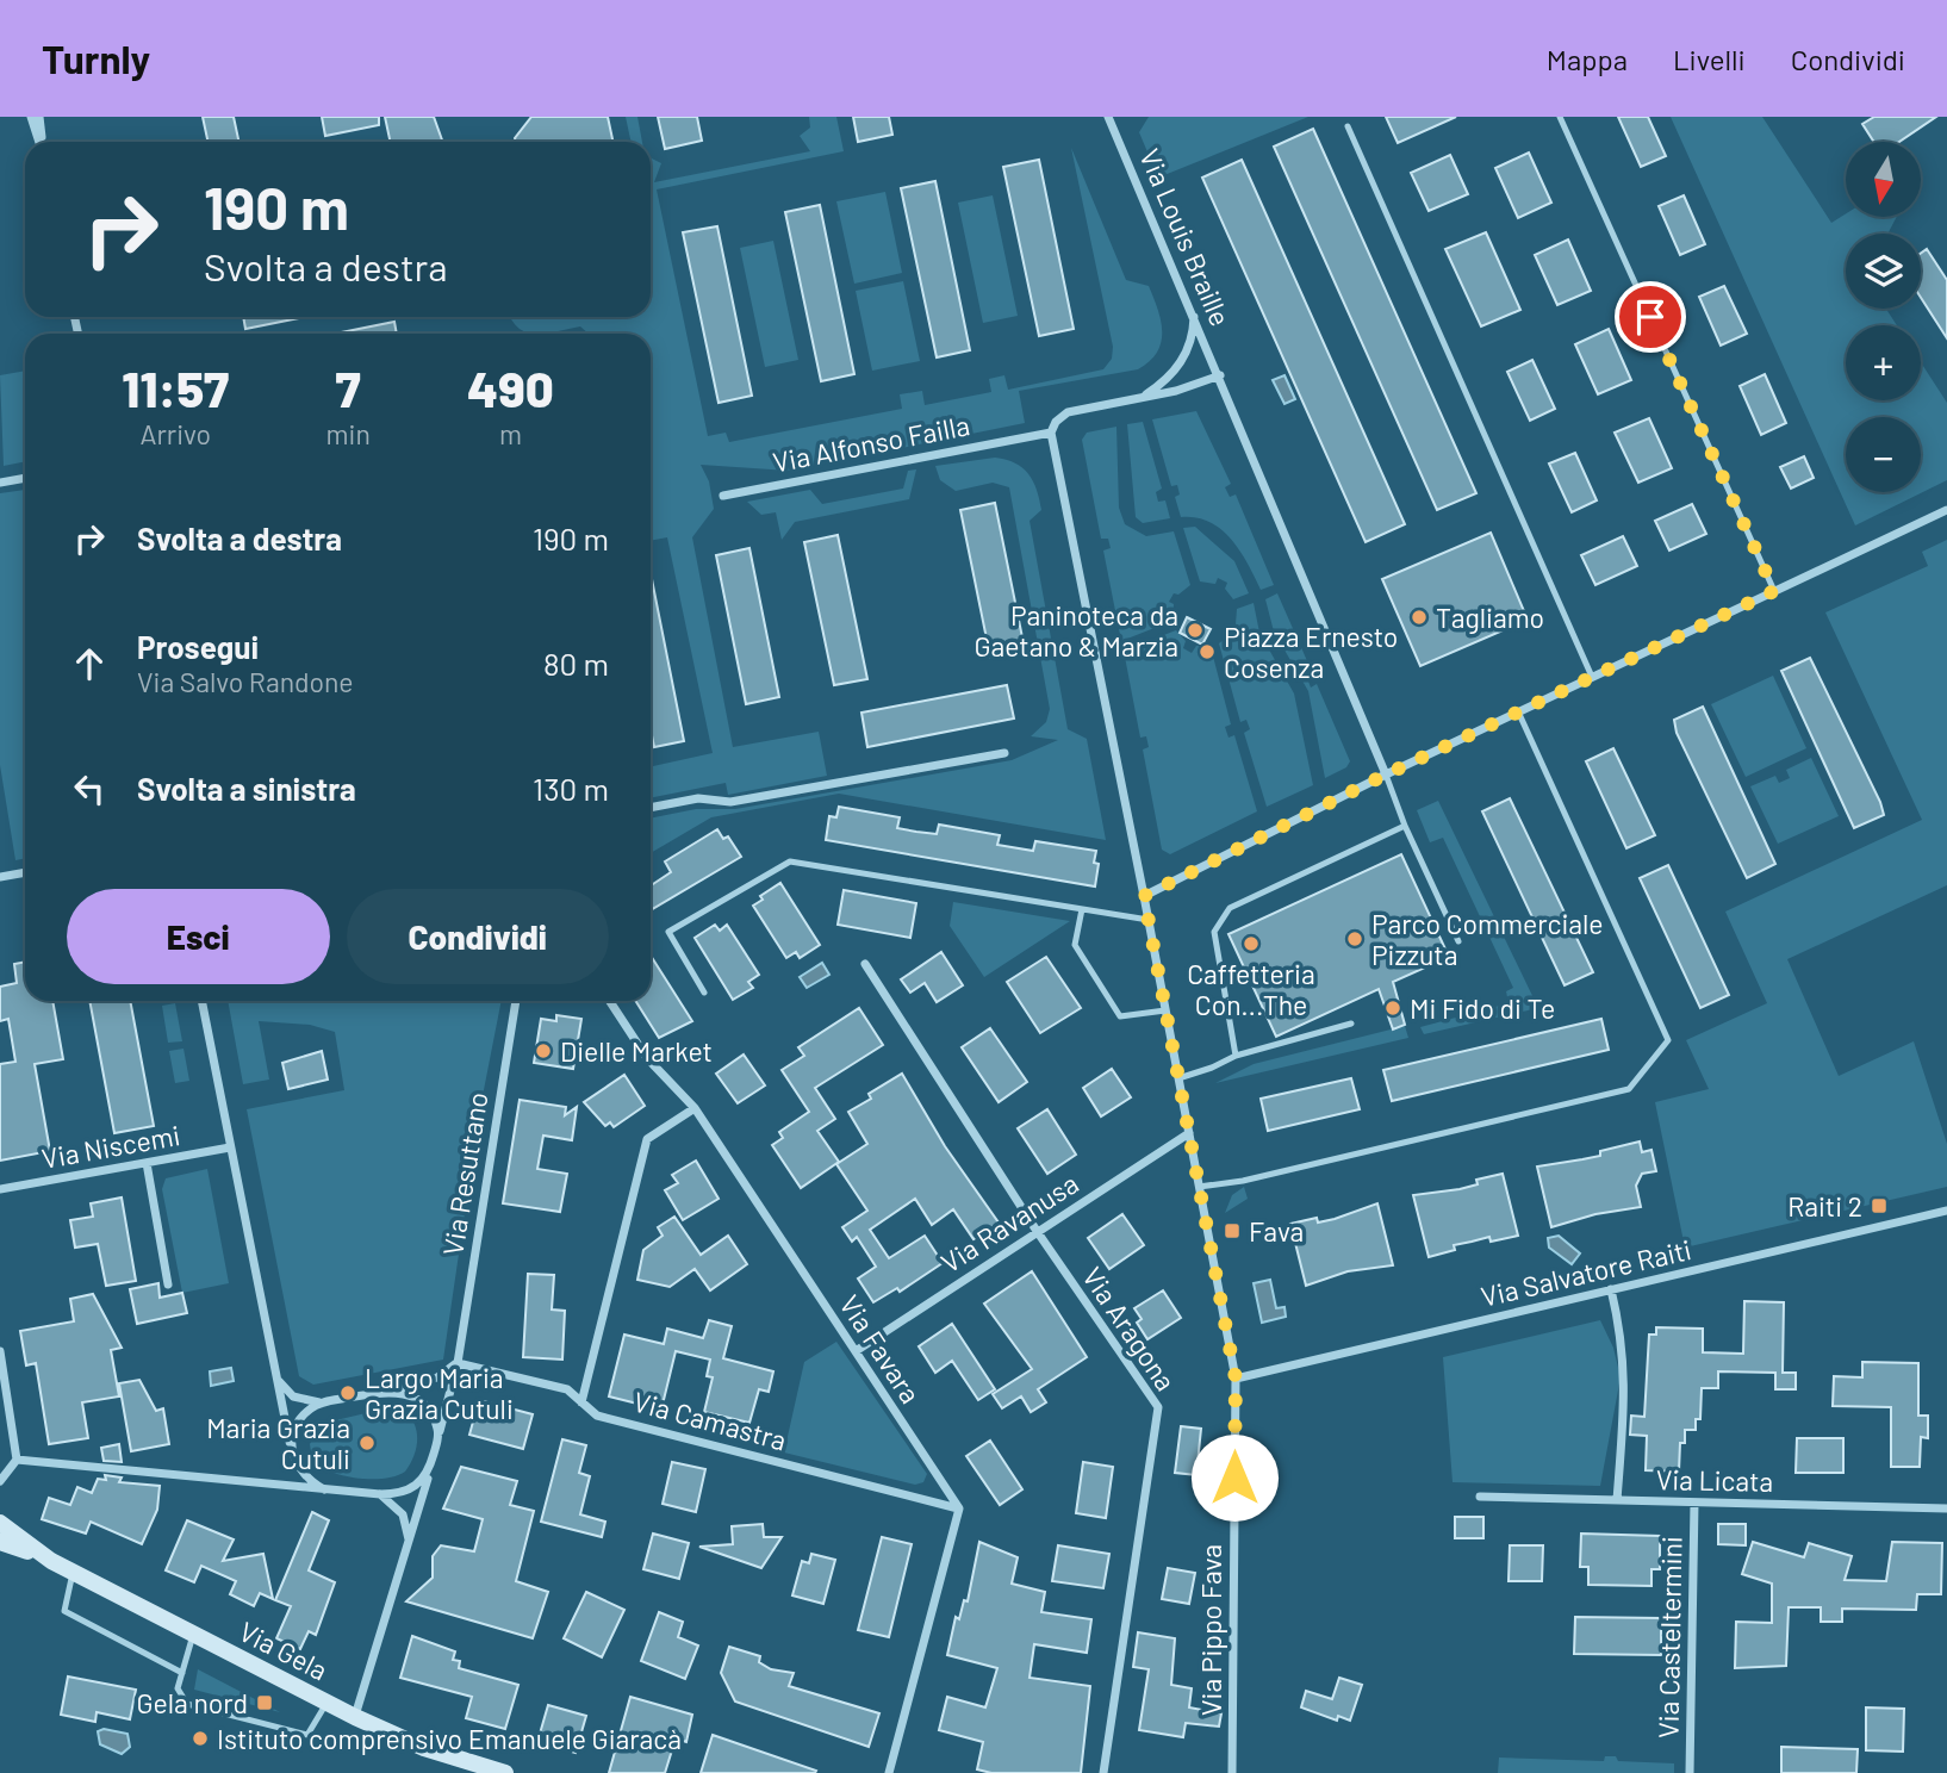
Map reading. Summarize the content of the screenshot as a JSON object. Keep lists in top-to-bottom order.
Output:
{
  "streets": {
    "street": [
      "Via Louis Braille",
      "Via Alfonso Failla",
      "Via Niscemi",
      "Via Resuttano",
      "Via Ravanusa",
      "Via Salvatore Raiti",
      "Via Aragona",
      "Via Favara",
      "Via Camastra",
      "Via Licata",
      "Via Pippo Fava",
      "Via Casteltermini",
      "Via Gela"
    ]
  },
  "crossings": [
    ["Via Alfonso Failla", "Via Pippo Fava"],
    ["Via Resuttano", "Via Camastra"],
    ["Via Ravanusa", "Via Aragona"],
    ["Via Ravanusa", "Via Favara"],
    ["Via Ravanusa", "Via Pippo Fava"],
    ["Via Salvatore Raiti", "Via Pippo Fava"],
    ["Via Favara", "Via Camastra"],
    ["Via Licata", "Via Casteltermini"]
  ],
  "places": {
    "other": [
      "Tagliamo",
      "Paninoteca da Gaetano & Marzia",
      "Piazza Ernesto Cosenza",
      "Parco Commerciale Pizzuta",
      "Caffetteria Con...The",
      "Mi Fido di Te",
      "Dielle Market",
      "Largo Maria Grazia Cutuli",
      "Maria Grazia Cutuli",
      "Istituto comprensivo Emanuele Giaracà"
    ],
    "transit": ["Raiti 2", "Fava", "Gela nord"]
  },
  "north": "bottom",
  "page": {
    "header": "Turnly",
    "nav": ["Mappa", "Livelli", "Condividi"],
    "map_buttons": ["+", "−"],
    "turn": ["190 m", "Svolta a destra"],
    "eta": [
      "11:57",
      "Arrivo",
      "7",
      "min",
      "490",
      "m"
    ],
    "list": [
      {
        "name": "Svolta a destra",
        "value": "190 m"
      },
      {
        "name": "Prosegui",
        "note": "Via Salvo Randone",
        "value": "80 m"
      },
      {
        "name": "Svolta a sinistra",
        "value": "130 m"
      }
    ],
    "buttons": ["Esci", "Condividi"]
  }
}
